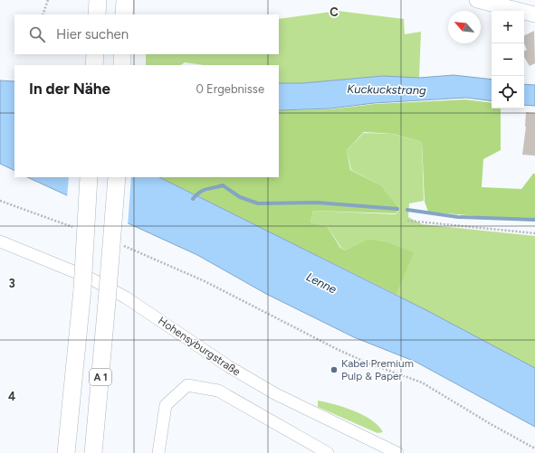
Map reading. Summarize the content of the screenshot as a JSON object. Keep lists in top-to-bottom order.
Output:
{
  "streets": {
    "highway": ["A 1"],
    "street": ["Hohensyburgstraße"]
  },
  "water": ["Kuckuckstrang", "Lenne"],
  "places": ["Kabel Premium Pulp & Paper"],
  "north": "top left",
  "page": {
    "map_buttons": ["+", "−"],
    "search": "Hier suchen",
    "heading": ["In der Nähe", "0 Ergebnisse"]
  },
  "grid": {
    "columns": ["C"],
    "rows": ["3", "4"]
  }
}
